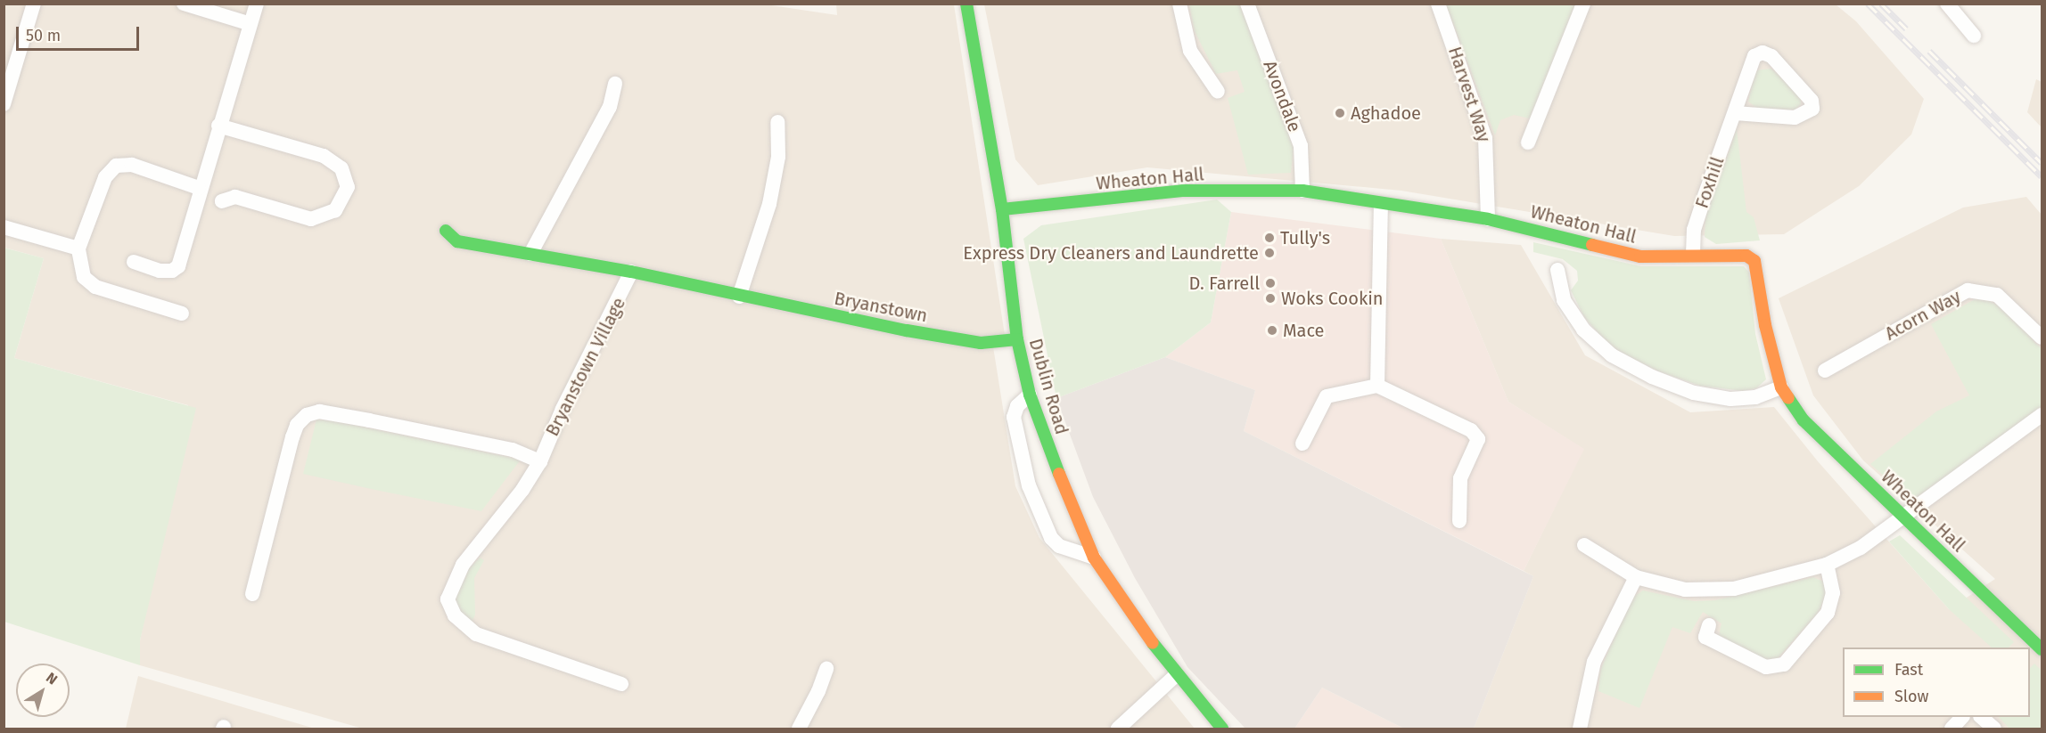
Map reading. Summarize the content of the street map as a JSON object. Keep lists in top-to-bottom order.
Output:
{
  "streets": {
    "street": [
      "Harvest Way",
      "Avondale",
      "Wheaton Hall",
      "Foxhill",
      "Bryanstown",
      "Acorn Way",
      "Bryanstown Village",
      "Dublin Road"
    ]
  },
  "crossings": [
    ["Harvest Way", "Wheaton Hall"],
    ["Avondale", "Wheaton Hall"],
    ["Wheaton Hall", "Foxhill"],
    ["Wheaton Hall", "Dublin Road"],
    ["Bryanstown", "Bryanstown Village"],
    ["Bryanstown", "Dublin Road"]
  ],
  "places": [
    "Aghadoe",
    "Tully's",
    "Express Dry Cleaners and Laundrette",
    "D. Farrell",
    "Woks Cookin",
    "Mace"
  ],
  "legend": ["Fast", "Slow"],
  "scale_bar": "50 m",
  "north": "top right"
}
